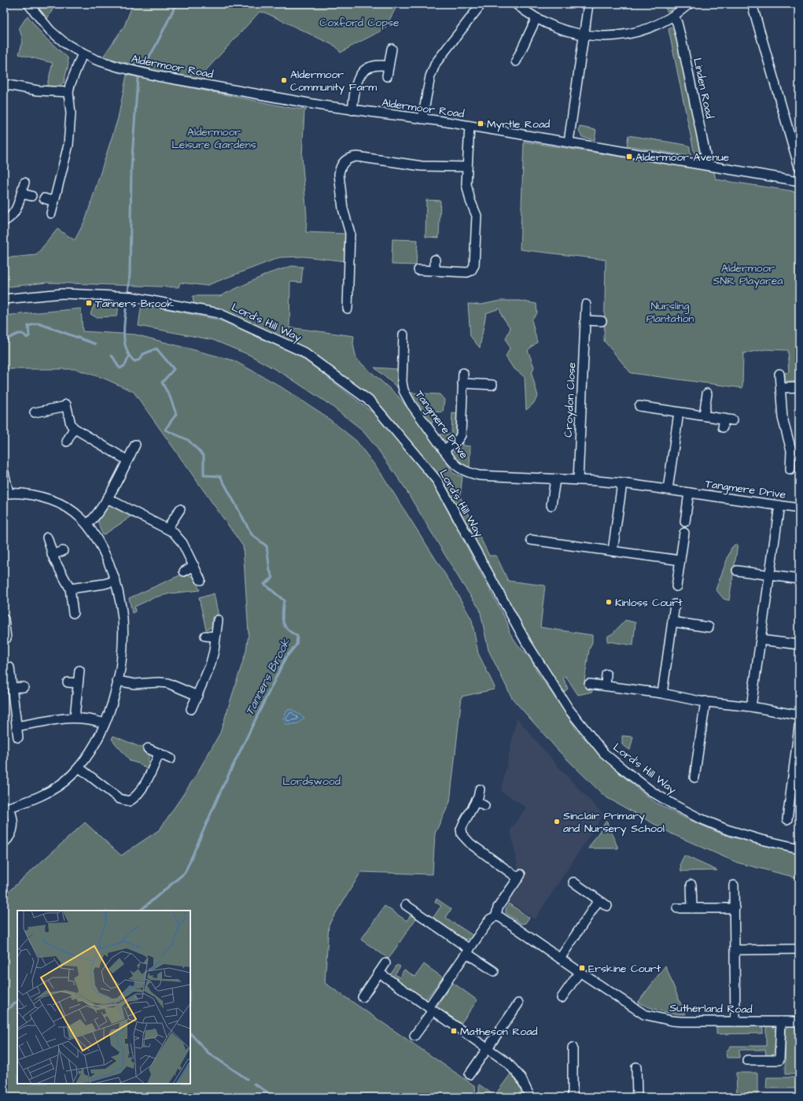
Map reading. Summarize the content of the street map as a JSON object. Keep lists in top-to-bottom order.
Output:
{
  "streets": {
    "street": [
      "Aldermoor Road",
      "Linden Road",
      "Lord's Hill Way",
      "Croydon Close",
      "Tangmere Drive",
      "Sutherland Road"
    ]
  },
  "crossings": [
    ["Aldermoor Road", "Linden Road"],
    ["Croydon Close", "Tangmere Drive"]
  ],
  "water": ["Tanners Brook"],
  "parks": [
    "Coxford Copse",
    "Aldermoor Leisure Gardens",
    "Aldermoor SNR Playarea",
    "Nursling Plantation",
    "Lordswood"
  ],
  "places": {
    "other": ["Aldermoor Community Farm", "Kinloss Court", "Sinclair Primary and Nursery School"],
    "transit": [
      "Myrtle Road",
      "Aldermoor Avenue",
      "Tanners Brook",
      "Erskine Court",
      "Matheson Road"
    ]
  }
}
